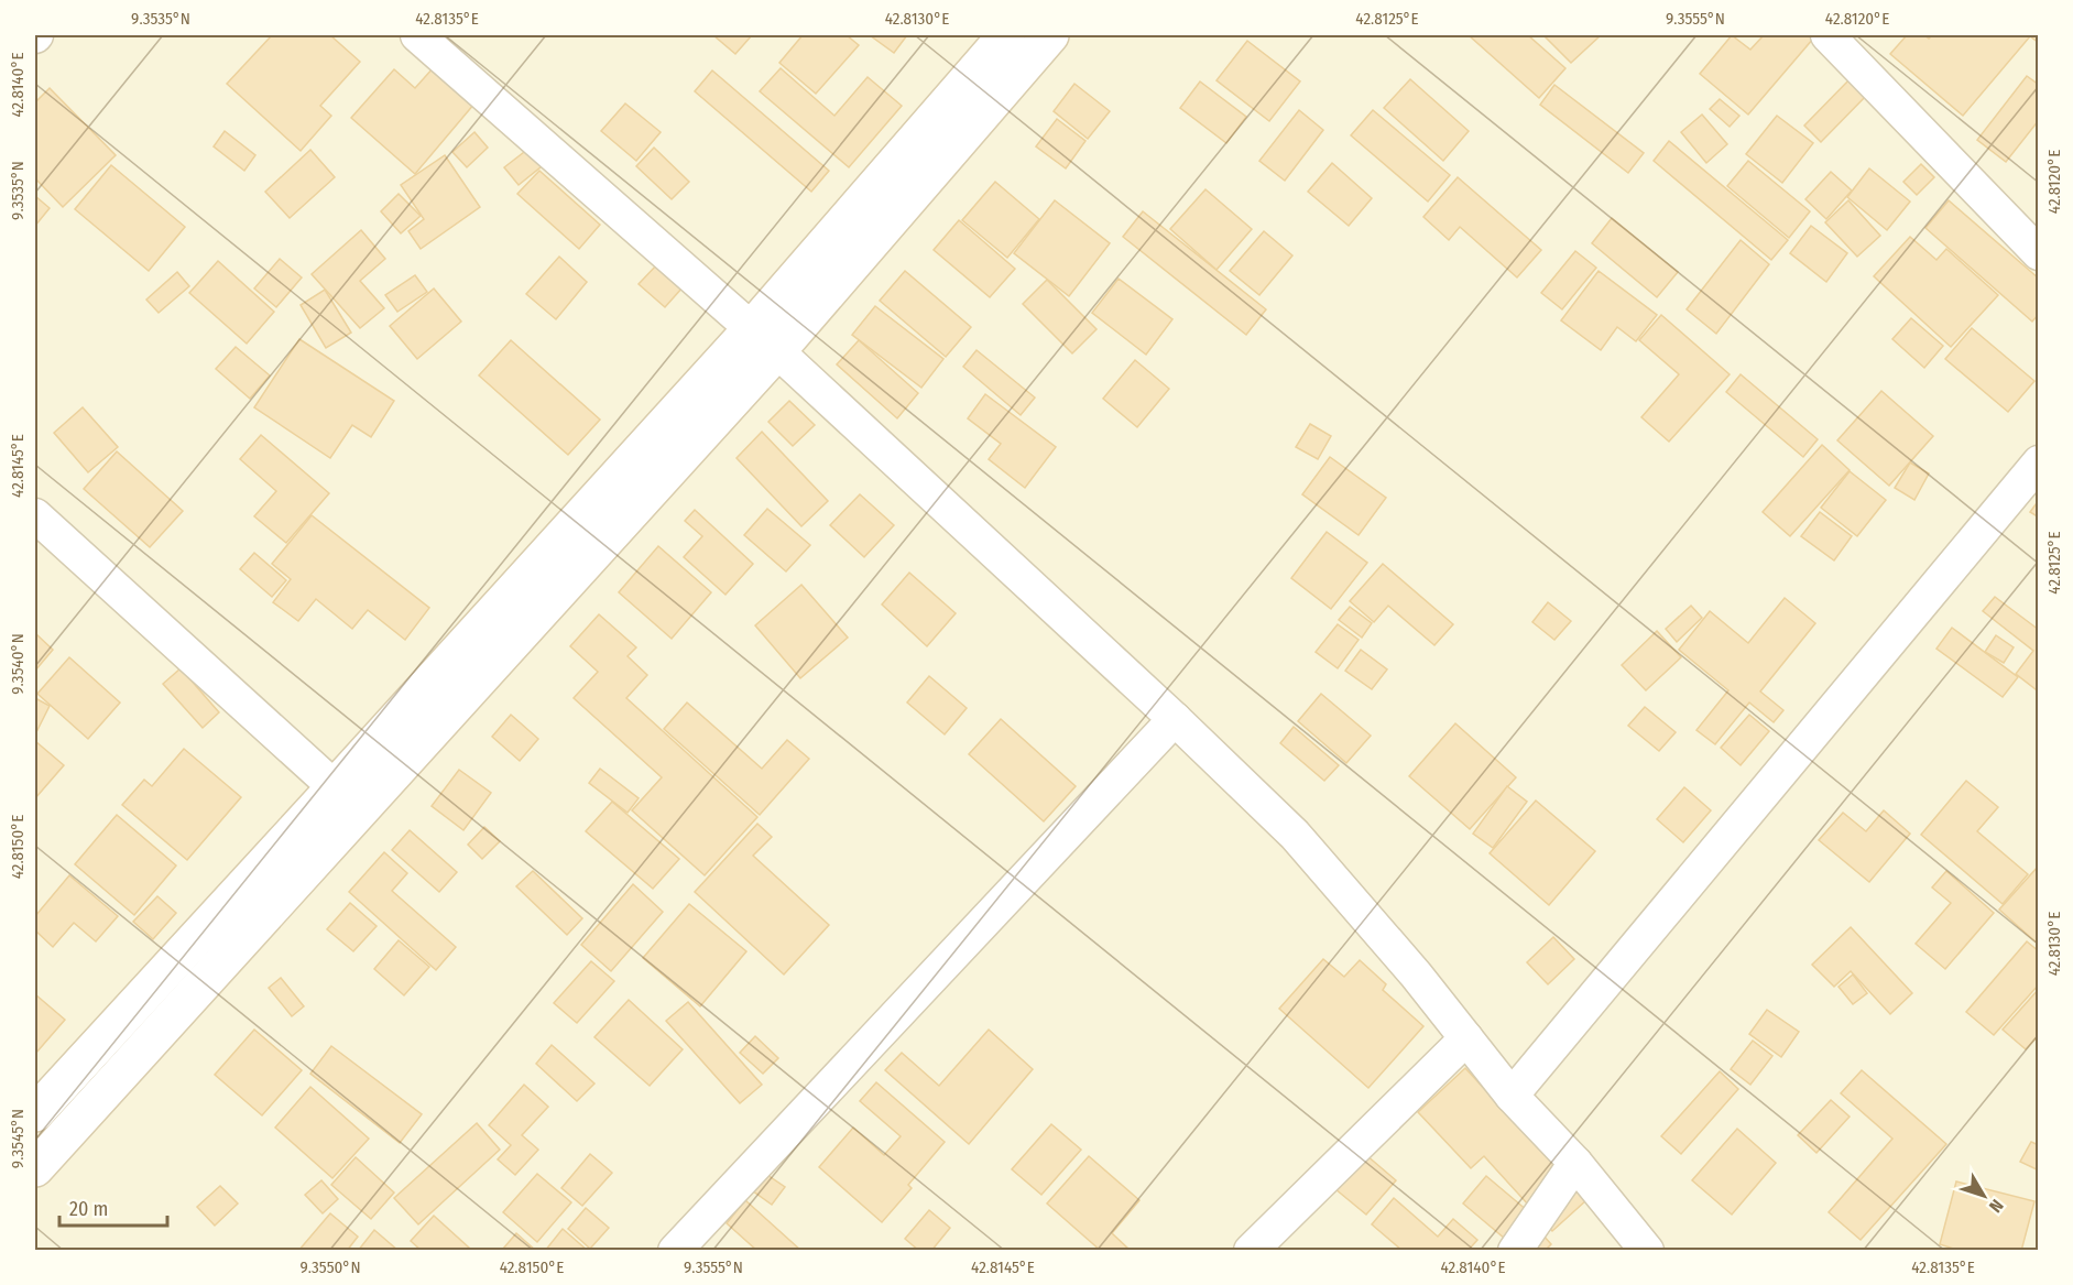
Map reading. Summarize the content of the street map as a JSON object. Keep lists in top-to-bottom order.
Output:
{
  "scale_bar": "20 m",
  "north": "bottom right",
  "coordinates": [
    "9.3535°N",
    "42.8135°E",
    "42.8130°E",
    "42.8125°E",
    "9.3555°N",
    "42.8120°E",
    "42.8140°E",
    "42.8145°E",
    "9.3540°N",
    "42.8150°E",
    "9.3545°N",
    "9.3550°N"
  ]
}
